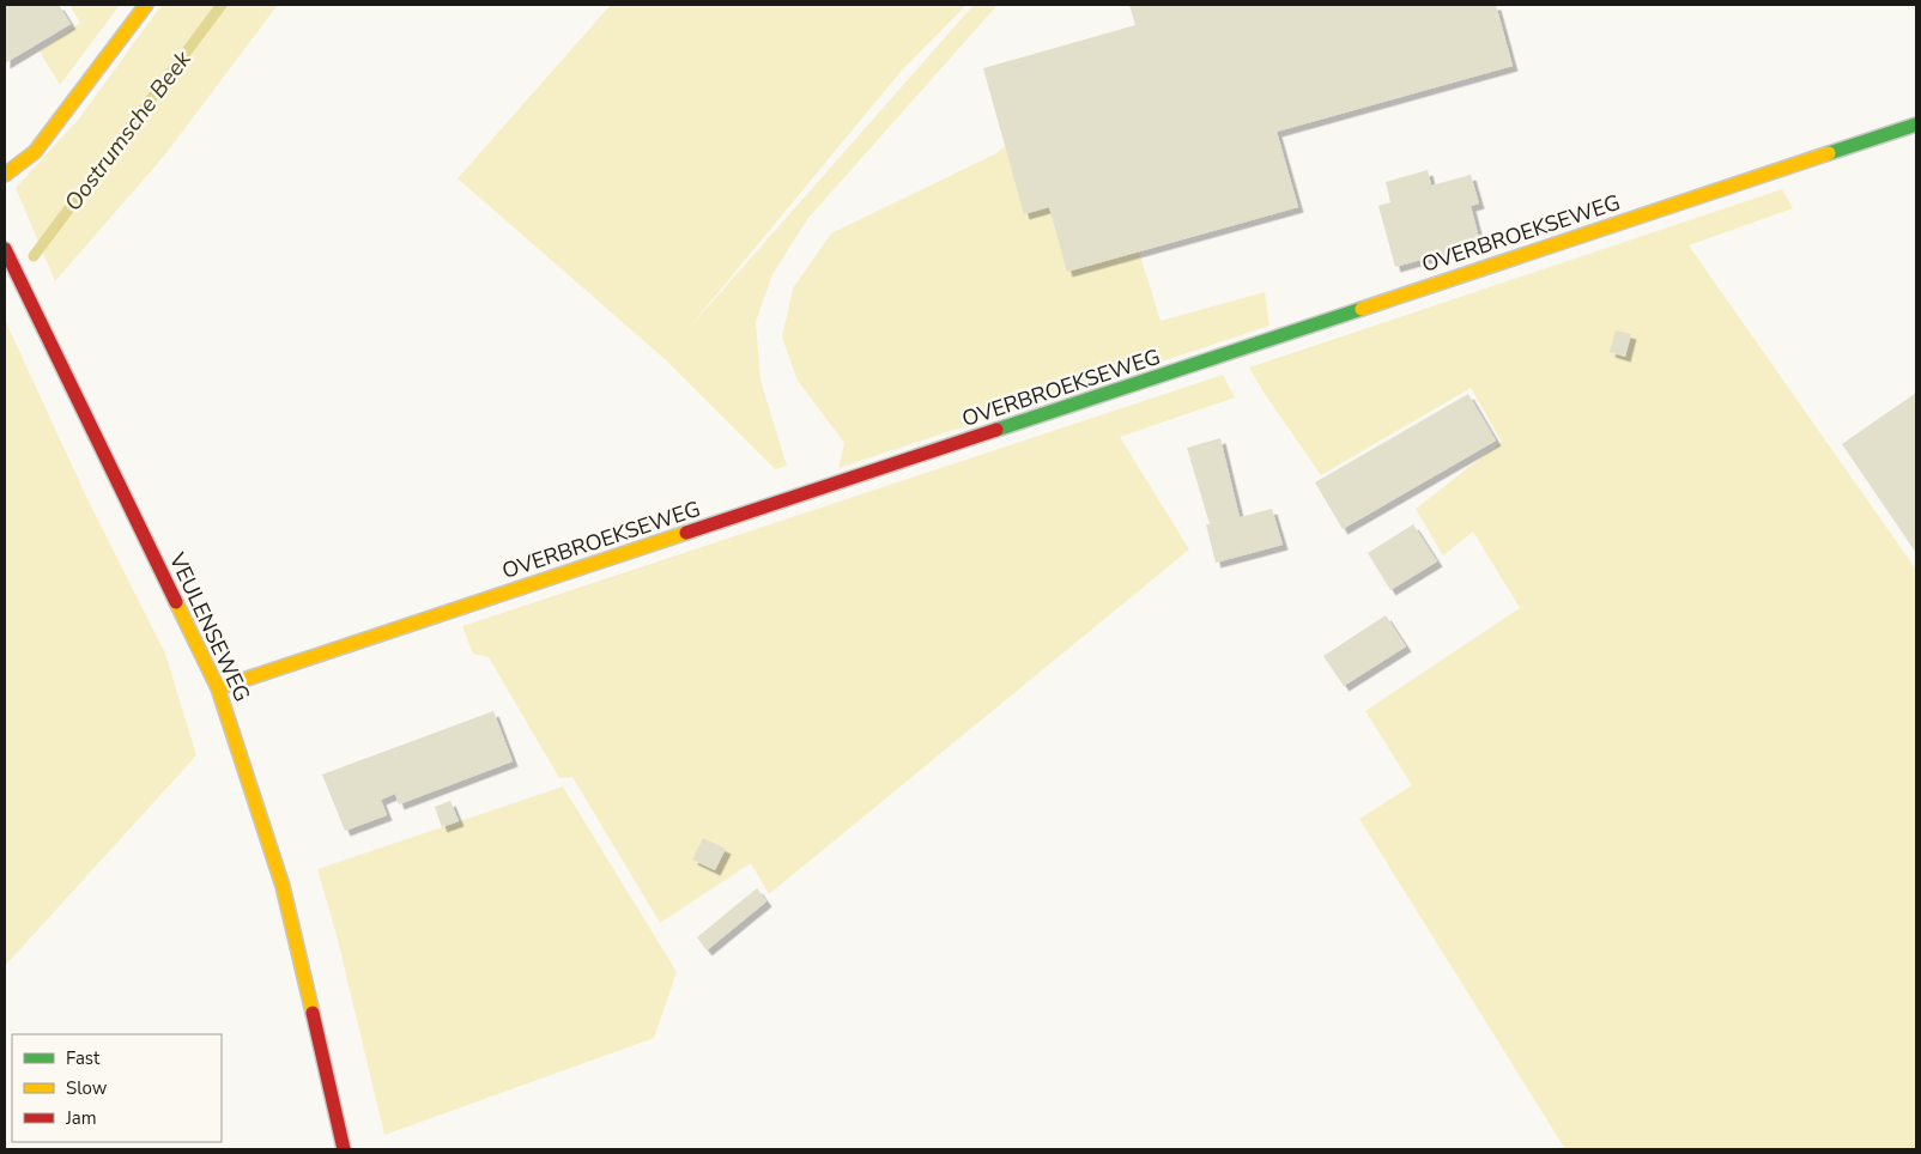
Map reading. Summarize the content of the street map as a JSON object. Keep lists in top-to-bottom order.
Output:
{
  "streets": {
    "street": ["OVERBROEKSEWEG", "VEULENSEWEG"]
  },
  "crossings": [
    ["OVERBROEKSEWEG", "VEULENSEWEG"]
  ],
  "water": ["Oostrumsche Beek"],
  "legend": ["Fast", "Slow", "Jam"]
}
